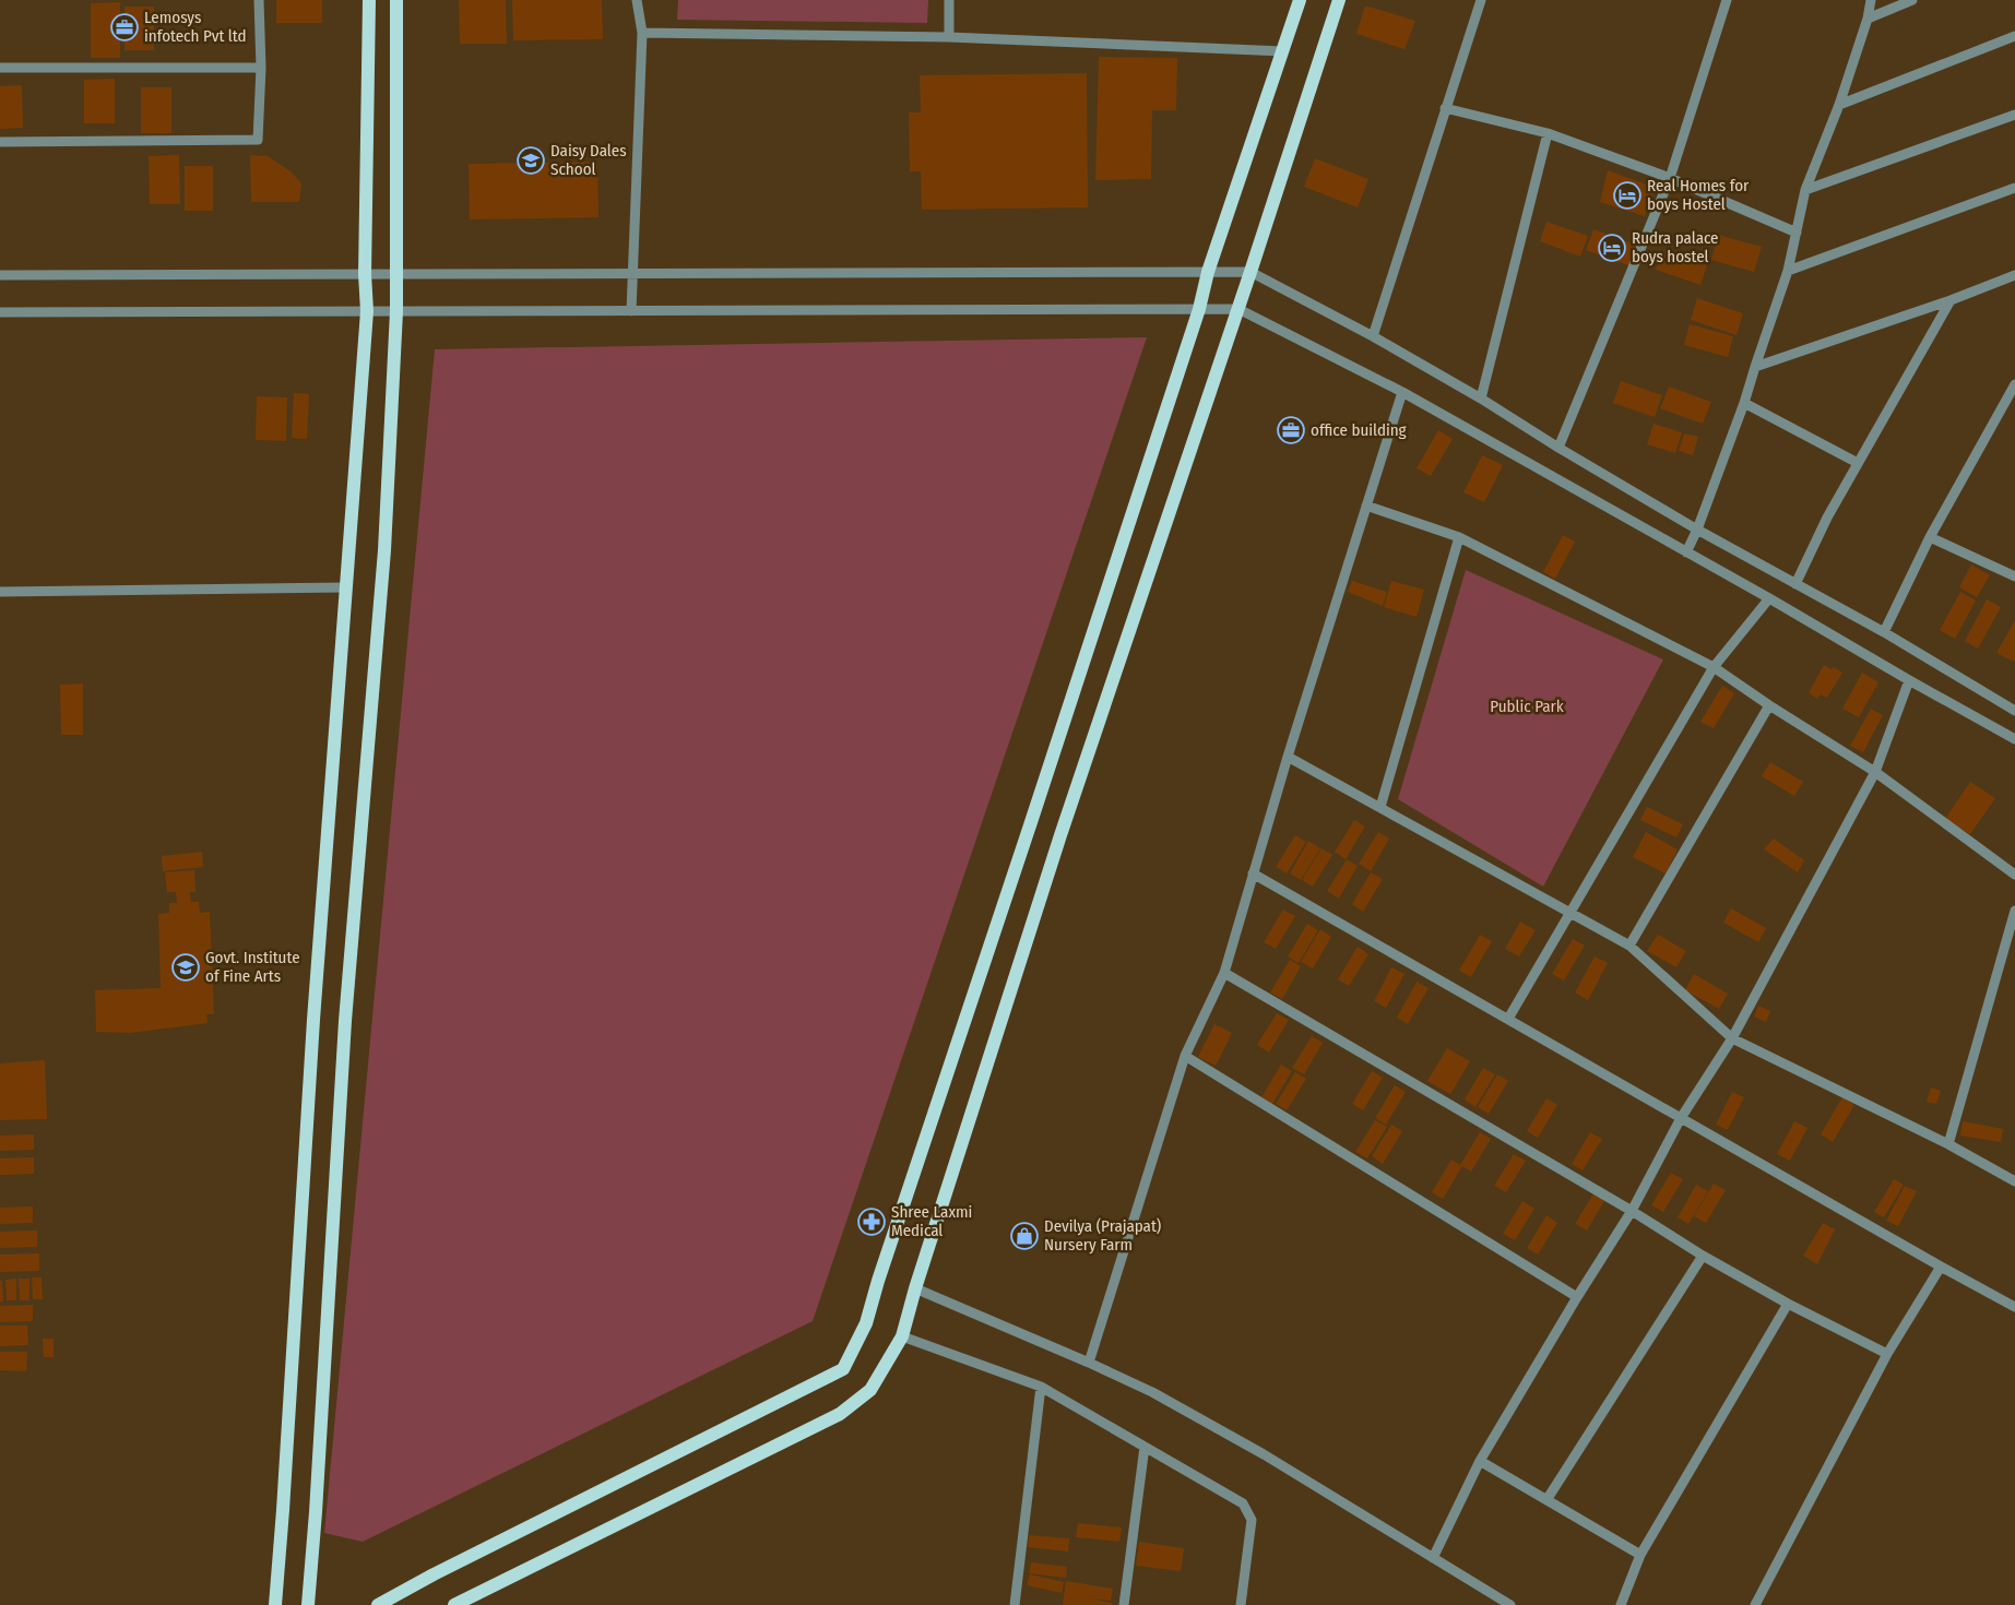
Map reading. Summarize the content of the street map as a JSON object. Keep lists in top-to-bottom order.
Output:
{
  "parks": ["Public Park"],
  "places": {
    "office": ["Lemosys infotech Pvt ltd", "office building"],
    "school or university": ["Daisy Dales School", "Govt. Institute of Fine Arts"],
    "hotel": ["Real Homes for boys Hostel", "Rudra palace boys hostel"],
    "pharmacy": ["Shree Laxmi Medical"],
    "shop": ["Devilya (Prajapat) Nursery Farm"]
  }
}
